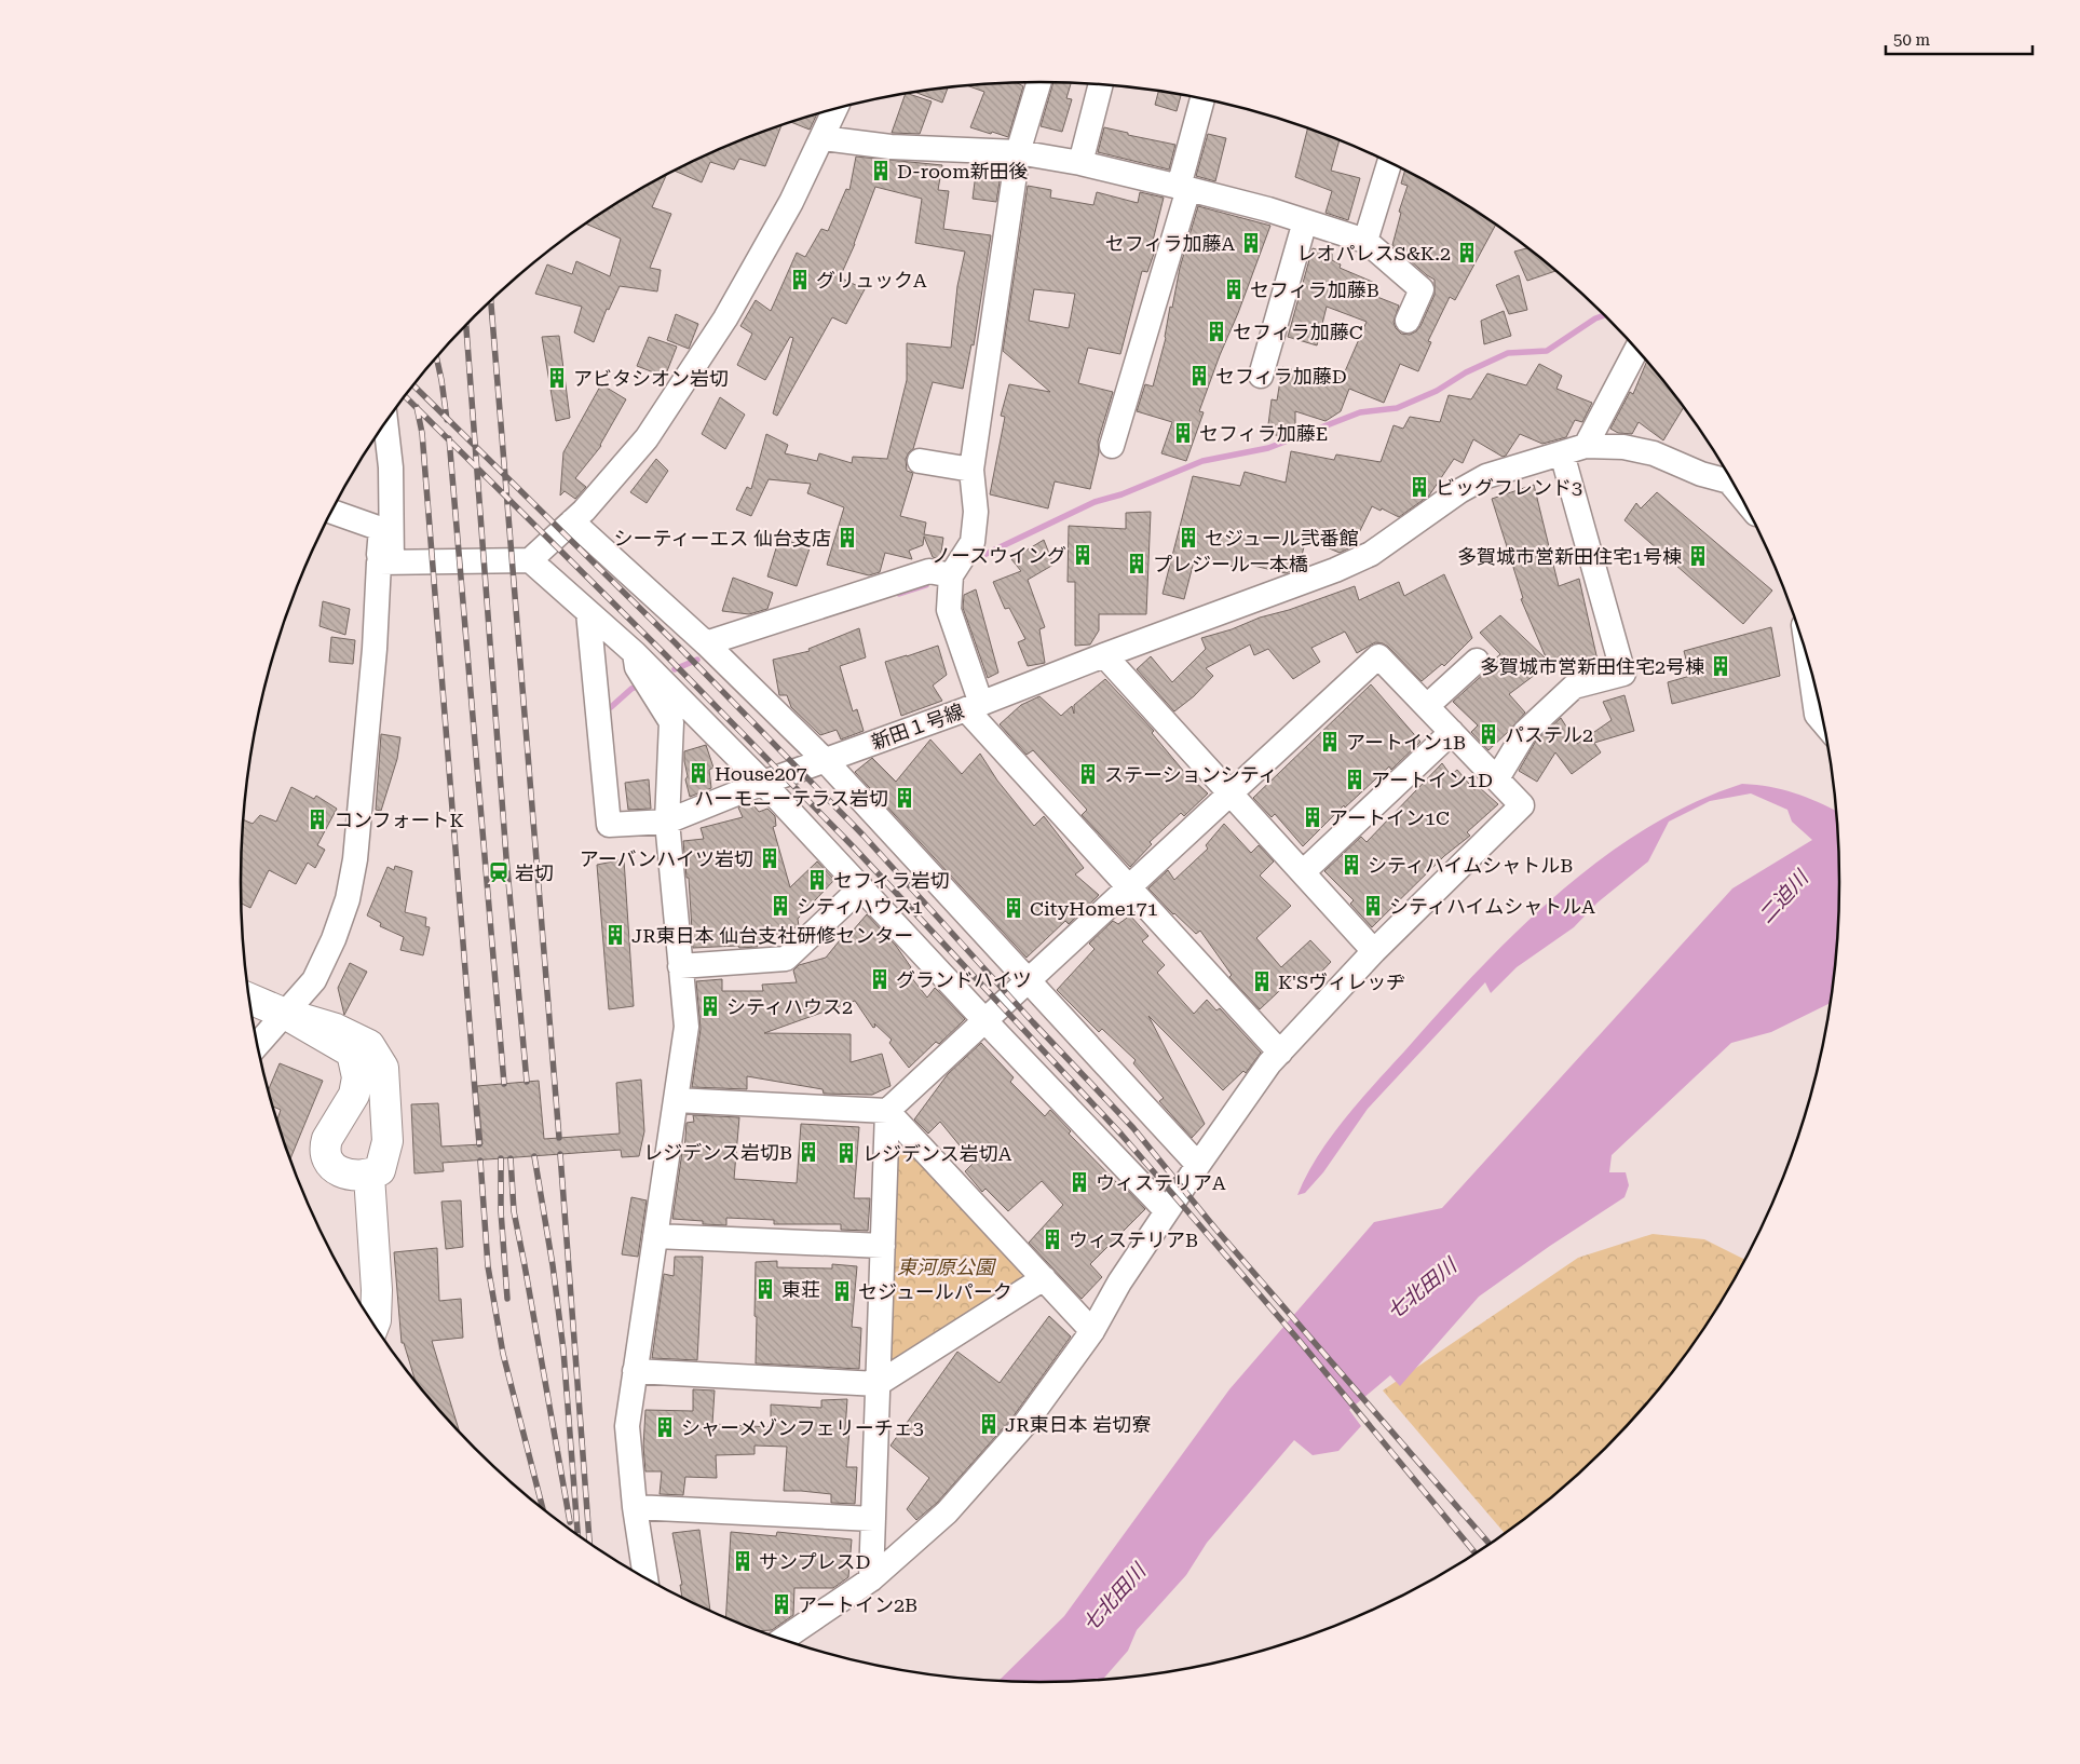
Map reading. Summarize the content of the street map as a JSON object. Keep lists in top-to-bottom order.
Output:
{
  "streets": {
    "street": ["新田１号線"]
  },
  "water": ["二迫川", "七北田川"],
  "parks": ["東河原公園"],
  "places": {
    "building": [
      "D-room新田後",
      "セフィラ加藤A",
      "レオパレスS&K.2",
      "グリュックA",
      "セフィラ加藤B",
      "セフィラ加藤C",
      "セフィラ加藤D",
      "アビタシオン岩切",
      "セフィラ加藤E",
      "ビッグフレンド3",
      "シーティーエス 仙台支店",
      "セジュール弐番館",
      "ノースウイング",
      "多賀城市営新田住宅1号棟",
      "プレジール一本橋",
      "多賀城市営新田住宅2号棟",
      "パステル2",
      "アートイン1B",
      "House207",
      "ステーションシティ",
      "アートイン1D",
      "ハーモニーテラス岩切",
      "アートイン1C",
      "コンフォートK",
      "アーバンハイツ岩切",
      "シティハイムシャトルB",
      "セフィラ岩切",
      "シティハウス1",
      "シティハイムシャトルA",
      "CityHome171",
      "JR東日本 仙台支社研修センター",
      "グランドハイツ",
      "K'Sヴィレッヂ",
      "シティハウス2",
      "レジデンス岩切B",
      "レジデンス岩切A",
      "ウィステリアA",
      "ウィステリアB",
      "東荘",
      "セジュールパーク",
      "JR東日本 岩切寮",
      "シャーメゾンフェリーチェ3",
      "サンプレスD",
      "アートイン2B"
    ],
    "station": ["岩切"]
  },
  "scale_bar": "50 m"
}
